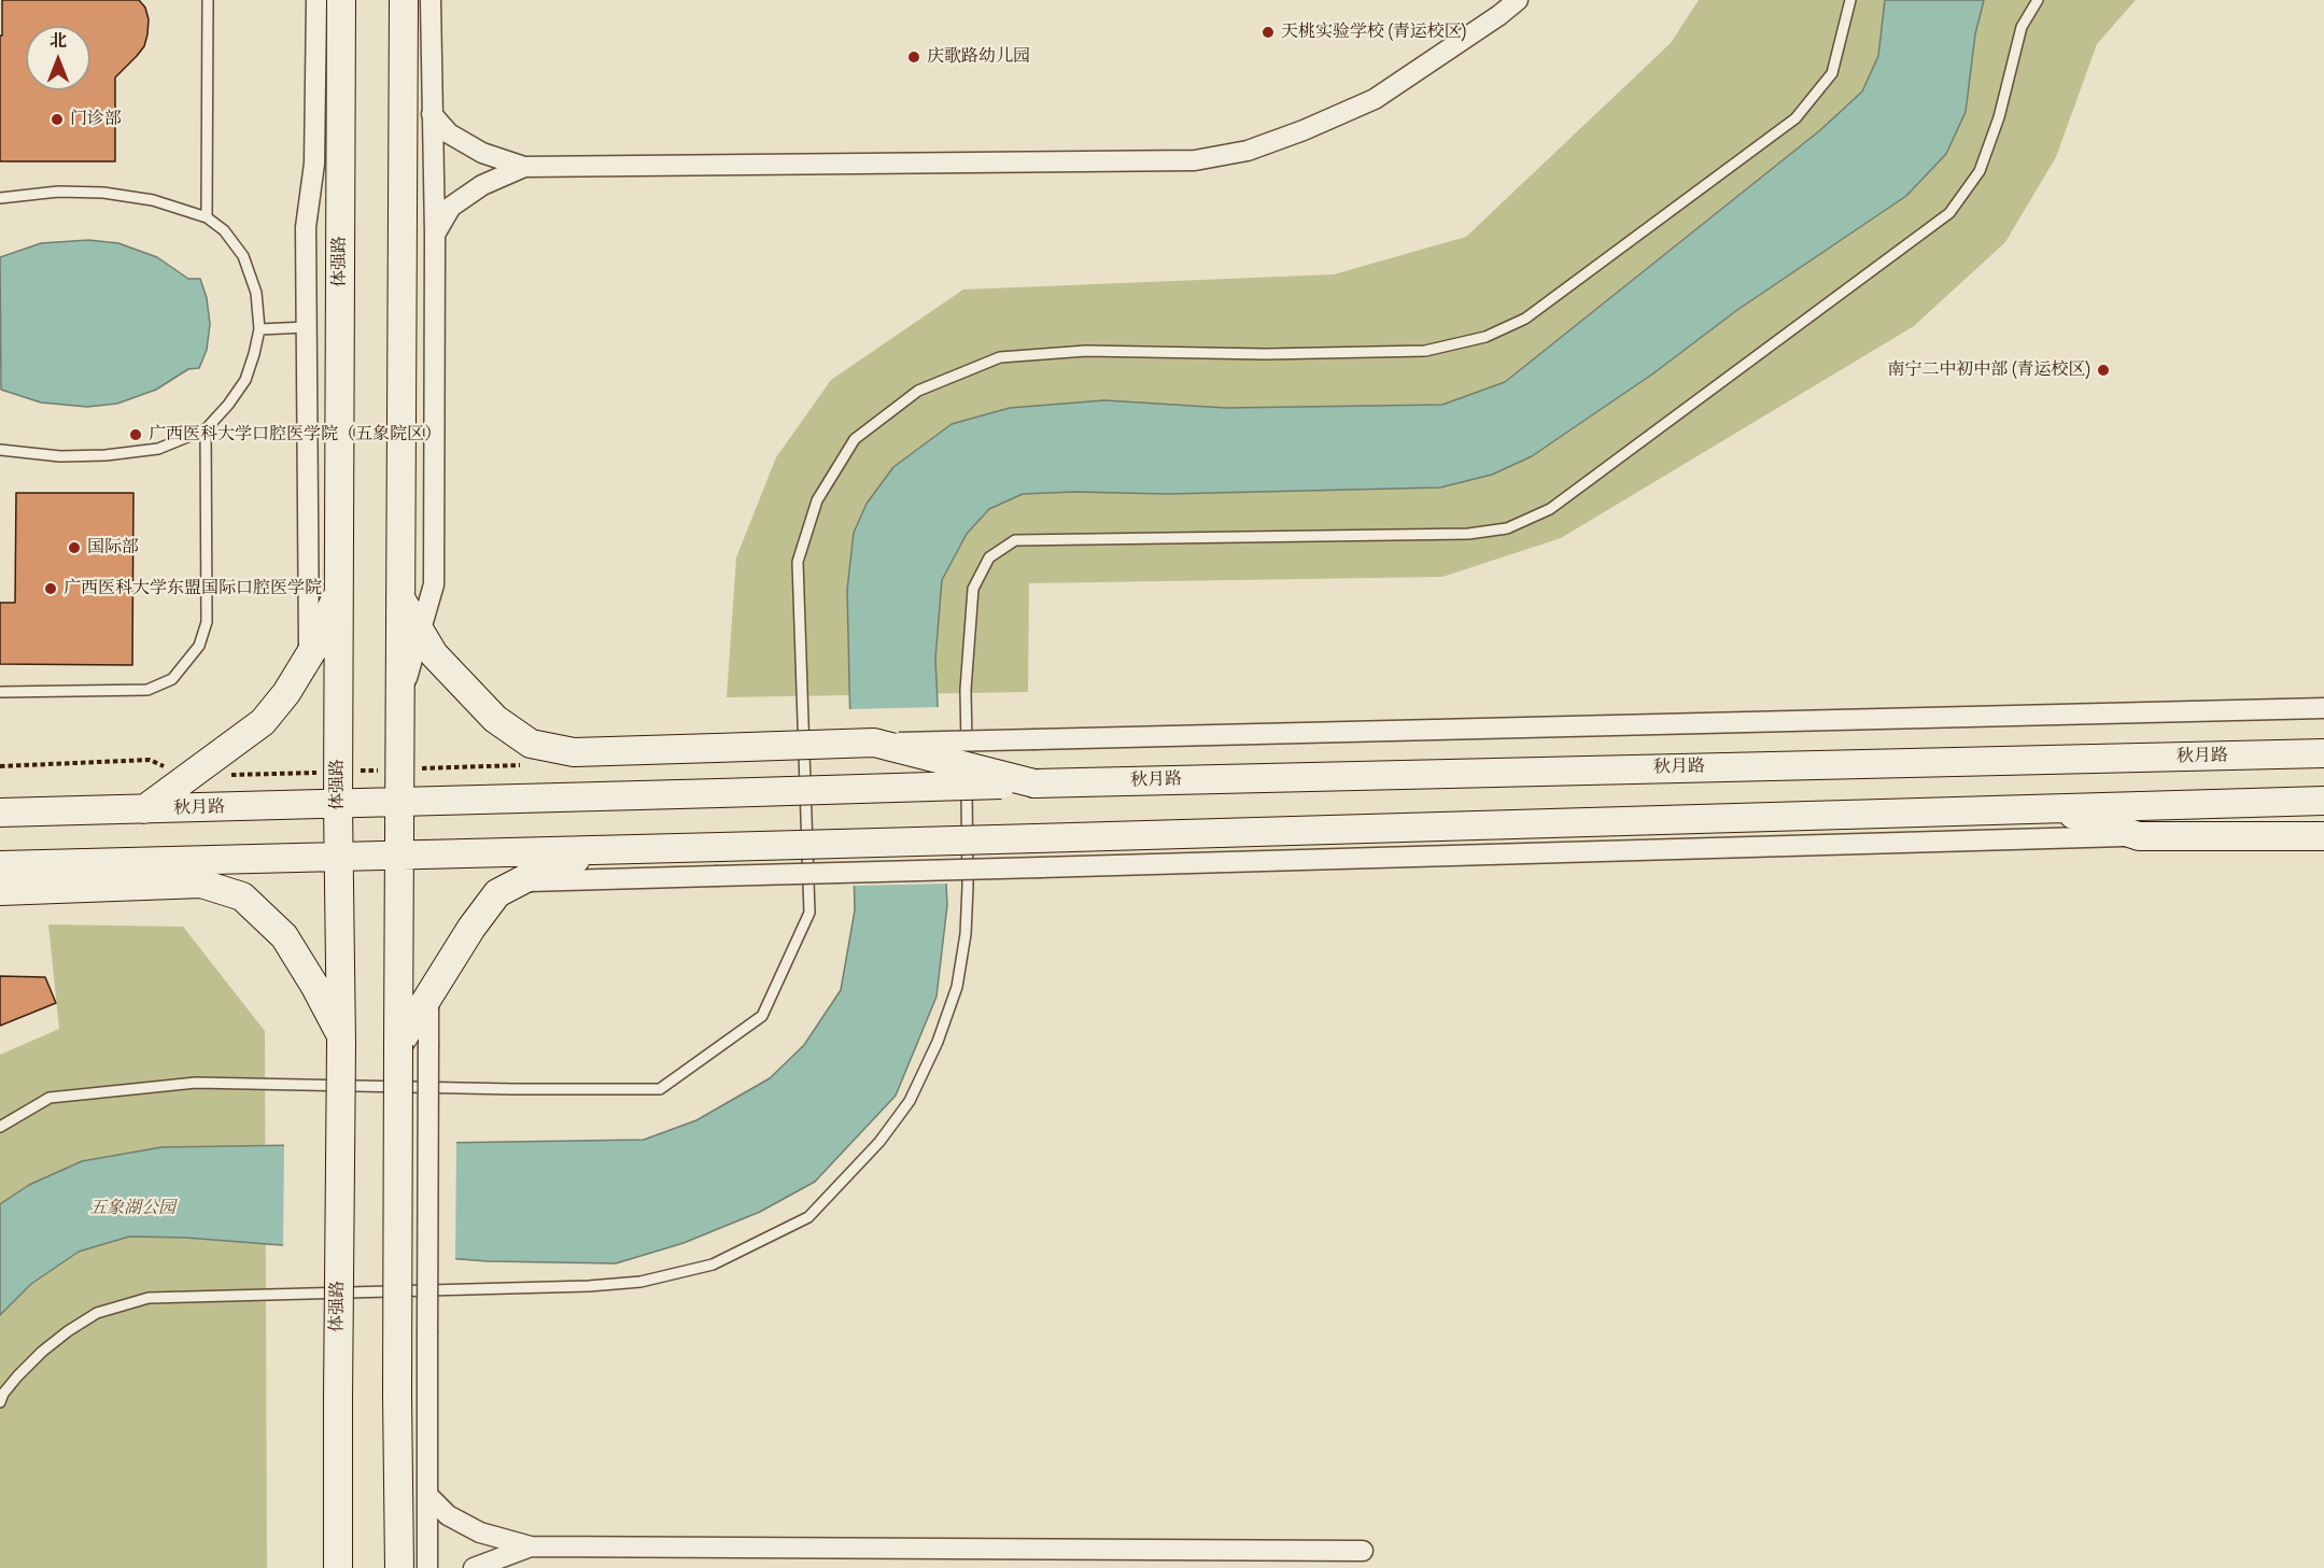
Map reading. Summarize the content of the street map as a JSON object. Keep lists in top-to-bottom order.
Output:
{
  "streets": {
    "main road": ["体强路", "秋月路"]
  },
  "crossings": [
    ["体强路", "秋月路"]
  ],
  "parks": ["五象湖公园"],
  "places": [
    "天桃实验学校 (青运校区)",
    "庆歌路幼儿园",
    "门诊部",
    "南宁二中初中部 (青运校区)",
    "广西医科大学口腔医学院（五象院区）",
    "国际部",
    "广西医科大学东盟国际口腔医学院"
  ],
  "north": "top"
}
